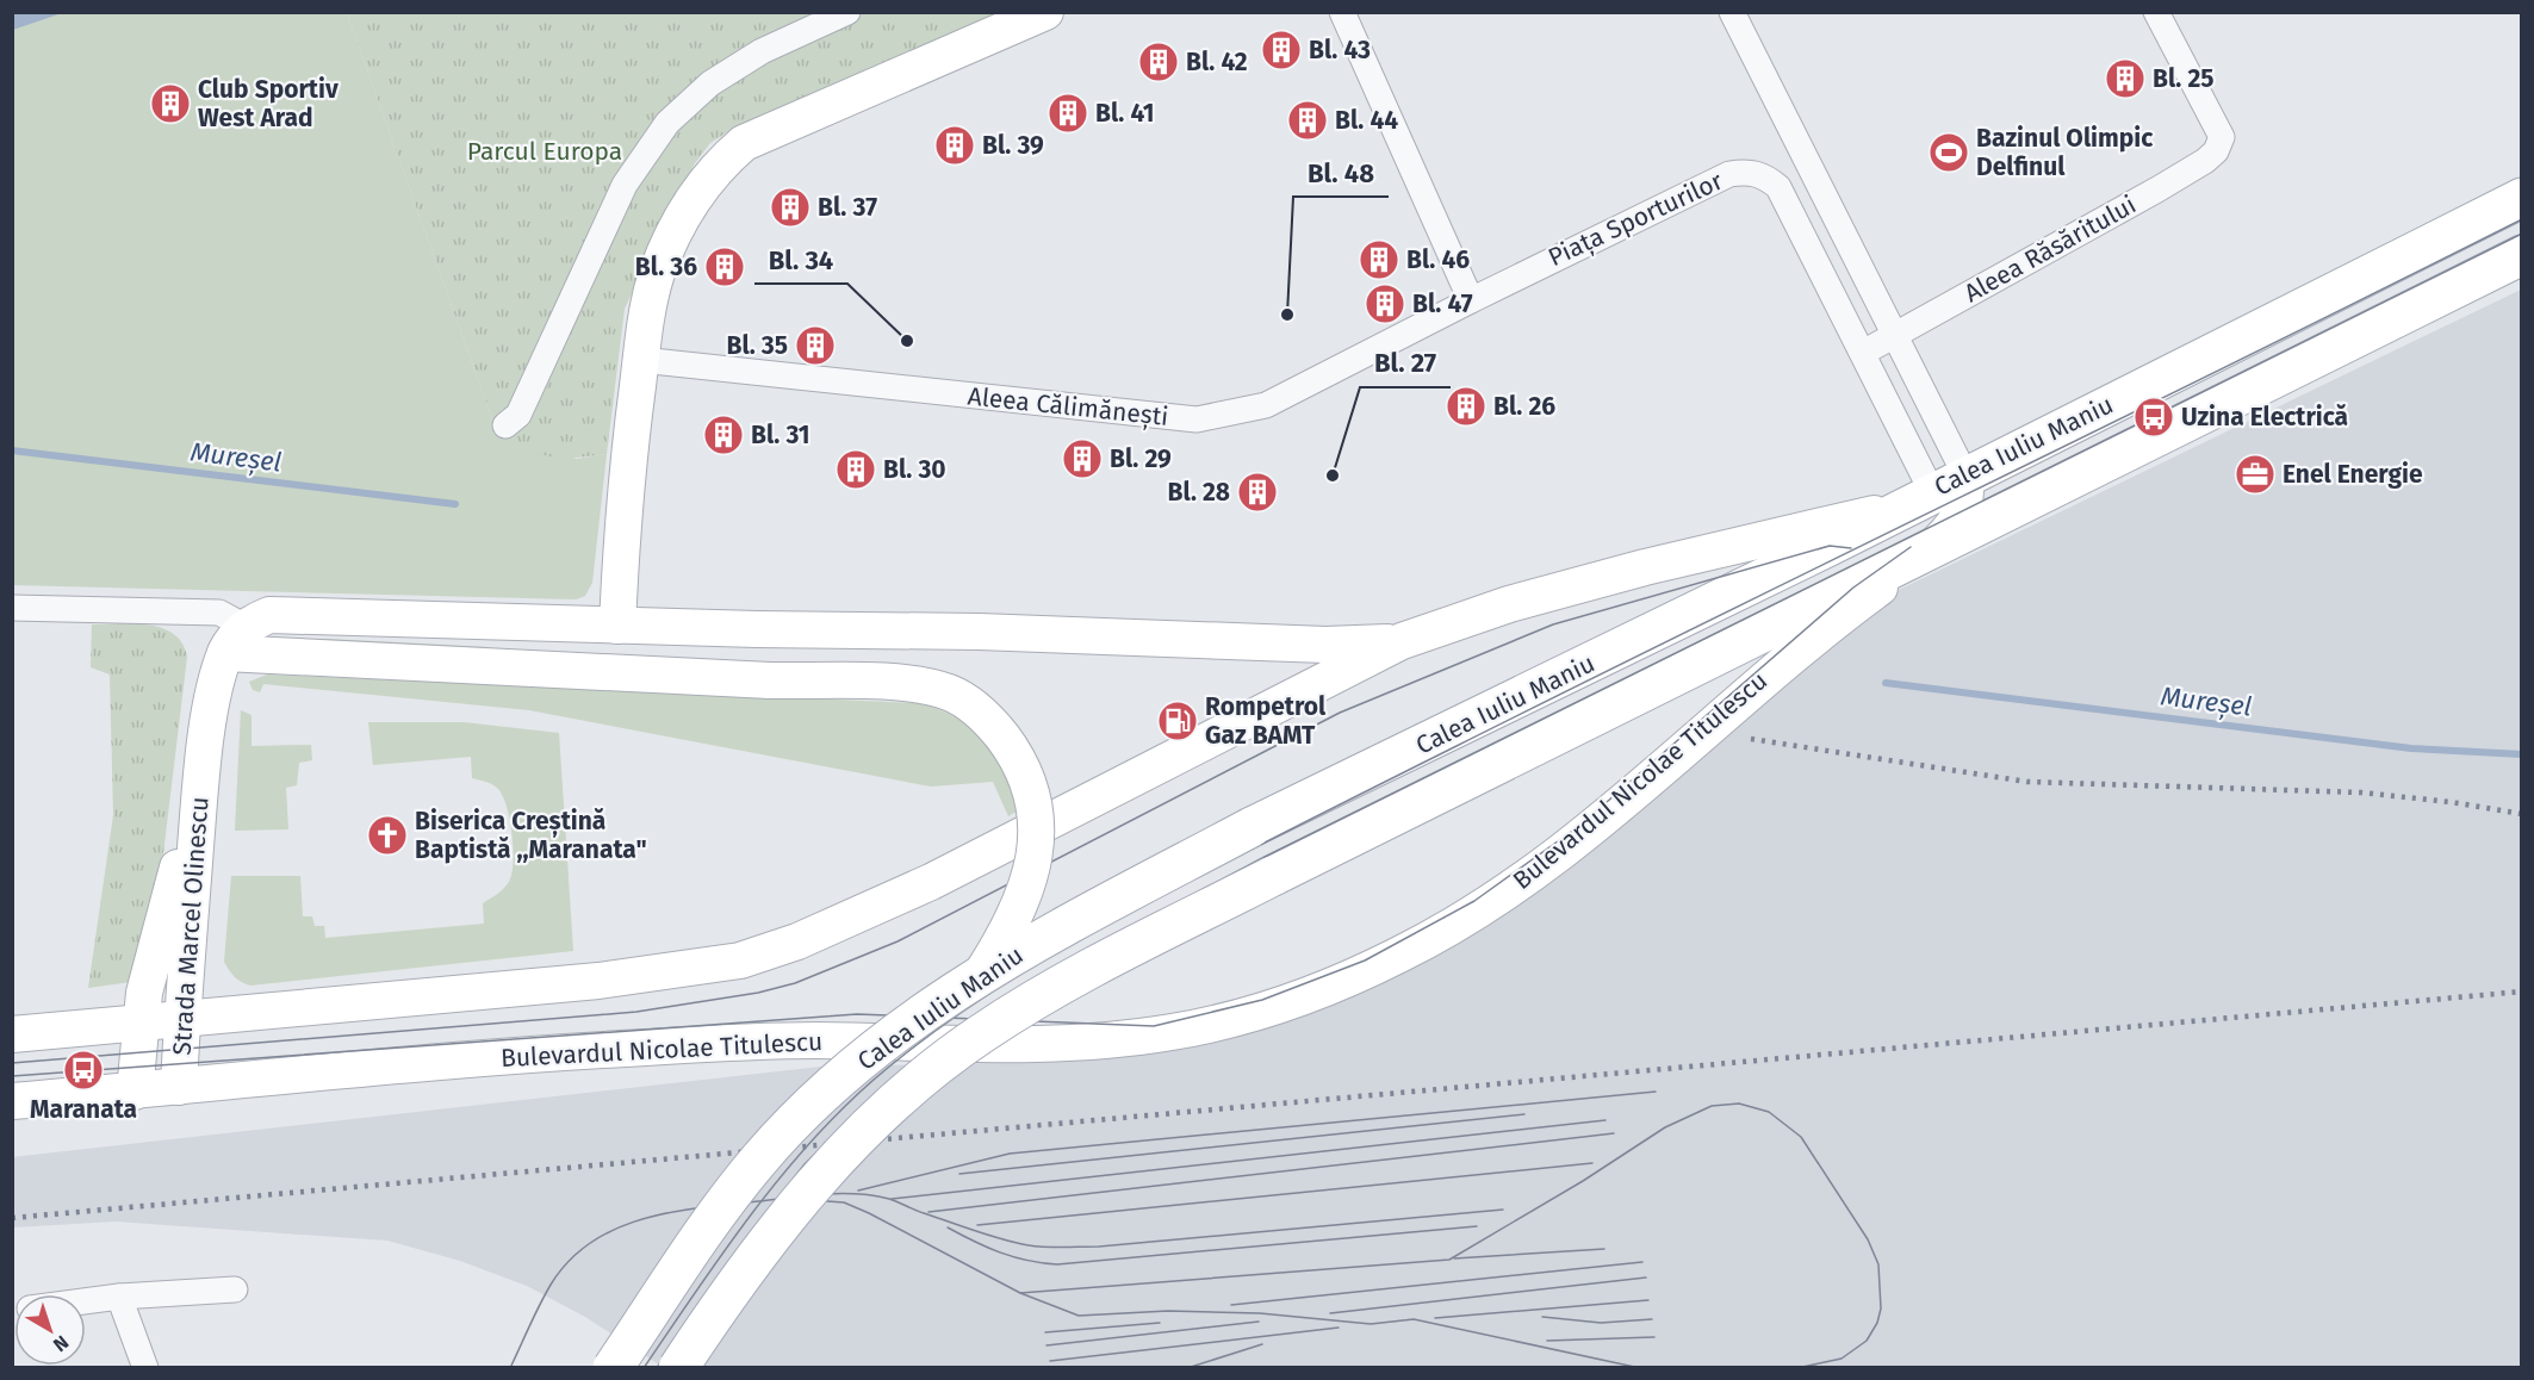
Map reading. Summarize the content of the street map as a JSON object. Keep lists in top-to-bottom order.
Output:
{
  "streets": {
    "main road": ["Calea Iuliu Maniu", "Bulevardul Nicolae Titulescu", "Strada Marcel Olinescu"],
    "street": ["Piața Sporturilor", "Aleea Răsăritului", "Aleea Călimănești"]
  },
  "crossings": [
    ["Piața Sporturilor", "Aleea Călimănești"],
    ["Piața Sporturilor", "Calea Iuliu Maniu"],
    ["Piața Sporturilor", "Bulevardul Nicolae Titulescu"],
    ["Calea Iuliu Maniu", "Bulevardul Nicolae Titulescu"],
    ["Bulevardul Nicolae Titulescu", "Strada Marcel Olinescu"]
  ],
  "water": ["Mureșel"],
  "parks": ["Parcul Europa"],
  "places": {
    "building": [
      "Bl. 43",
      "Bl. 42",
      "Bl. 25",
      "Club Sportiv West Arad",
      "Bl. 41",
      "Bl. 44",
      "Bl. 39",
      "Bl. 37",
      "Bl. 46",
      "Bl. 36",
      "Bl. 47",
      "Bl. 35",
      "Bl. 26",
      "Bl. 31",
      "Bl. 29",
      "Bl. 30",
      "Bl. 28"
    ],
    "sports": ["Bazinul Olimpic Delfinul"],
    "other": ["Bl. 48", "Bl. 34", "Bl. 27"],
    "bus stop": ["Uzina Electrică", "Maranata"],
    "office": ["Enel Energie"],
    "fuel station": ["Rompetrol Gaz BAMT"],
    "church": ["Biserica Creștină Baptistă ,,Maranata\""]
  },
  "north": "bottom right"
}
